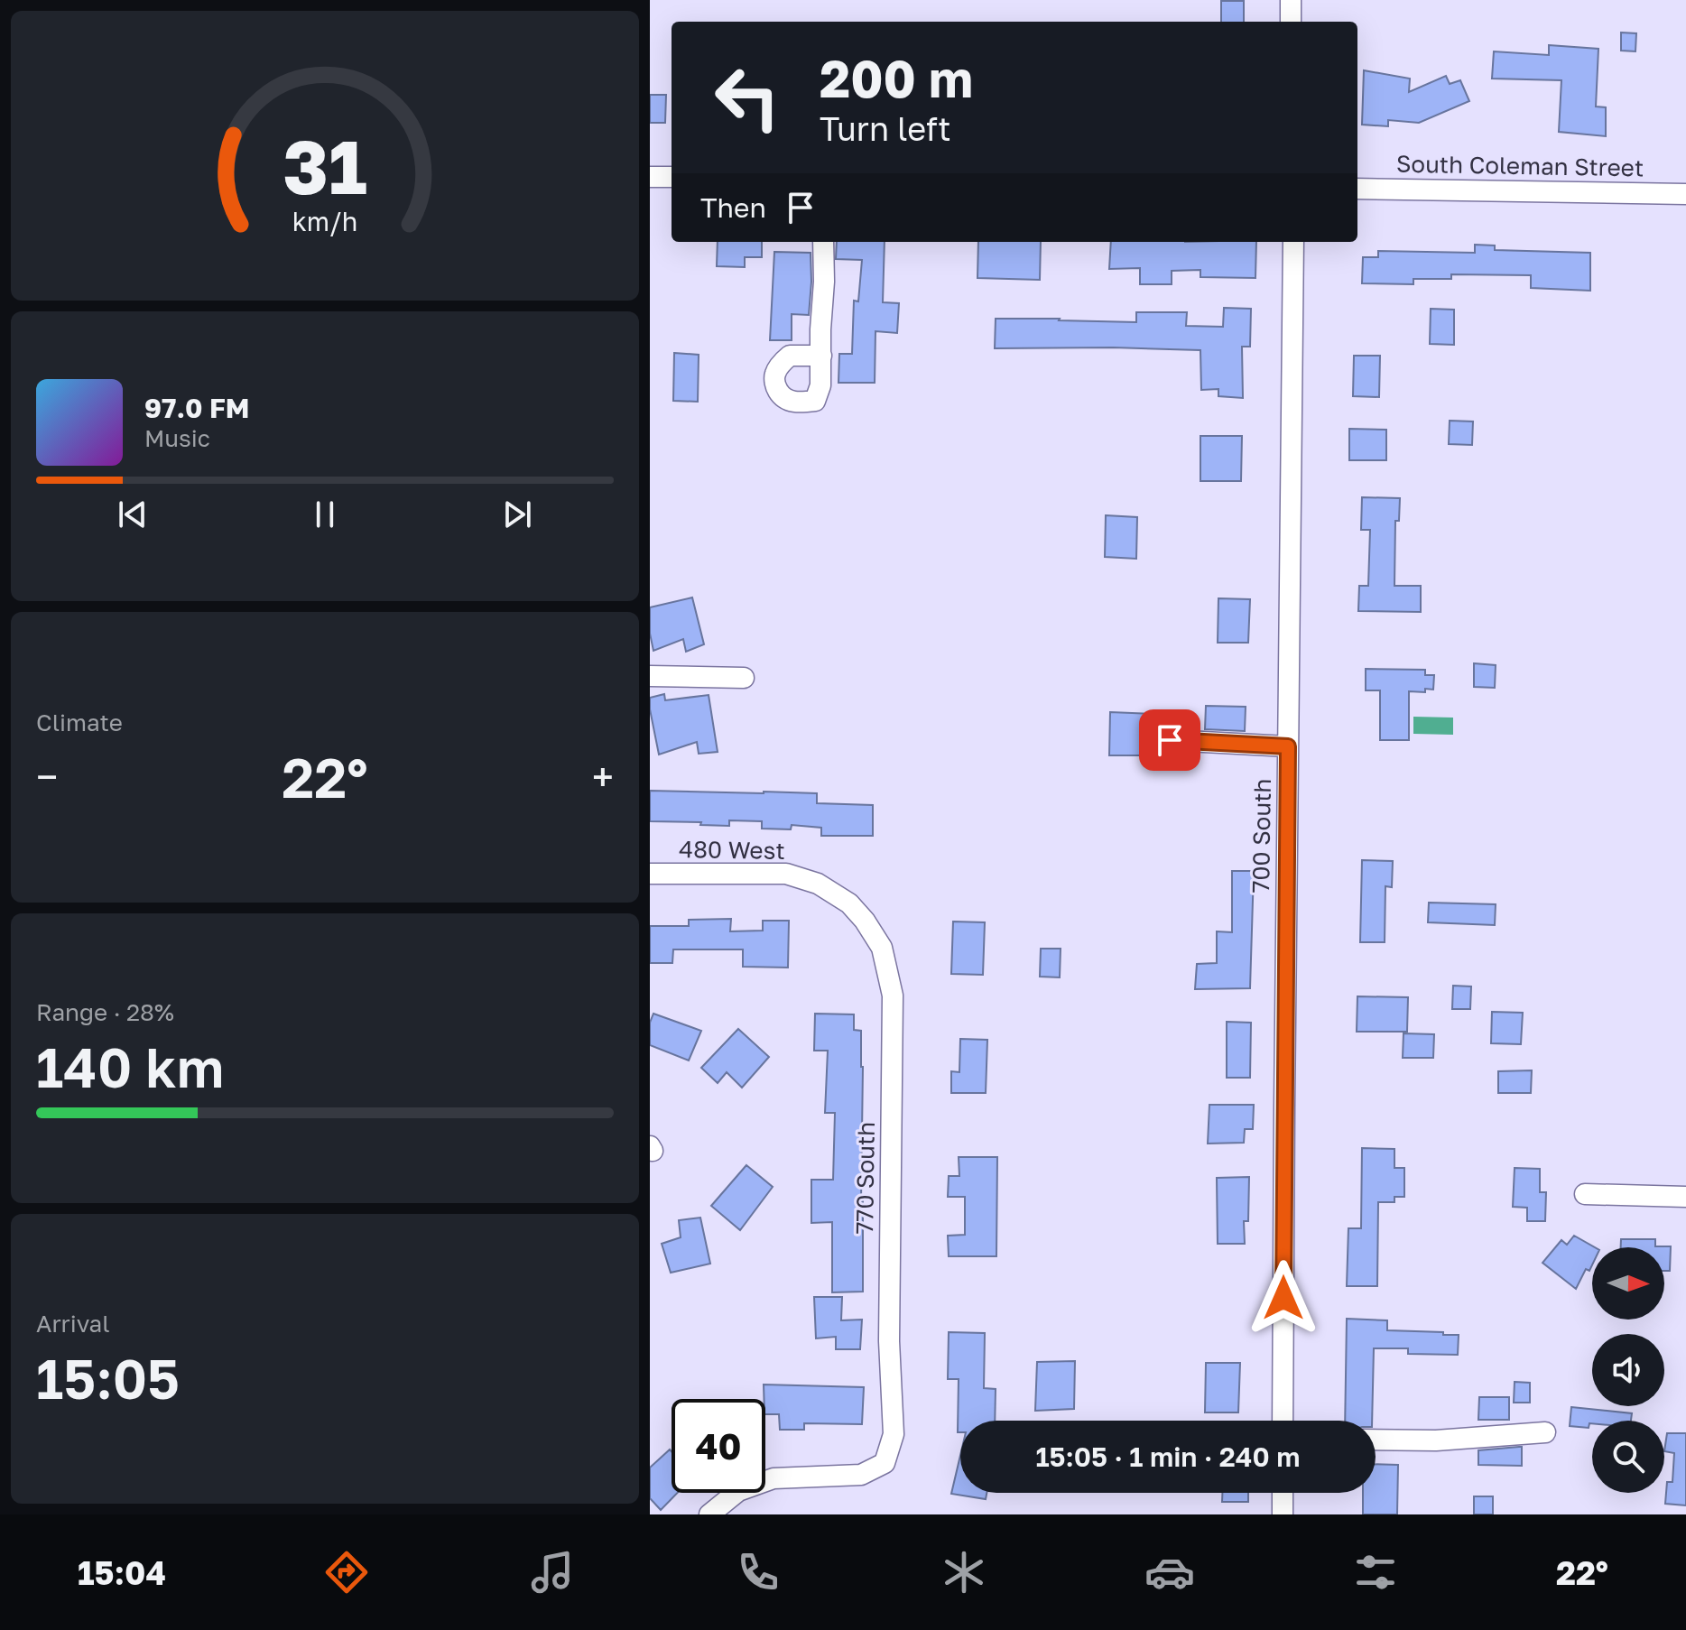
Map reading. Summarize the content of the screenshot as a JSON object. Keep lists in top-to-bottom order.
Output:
{
  "streets": {
    "street": [
      "South Coleman Street",
      "700 South",
      "480 West",
      "770 South"
    ]
  },
  "crossings": [
    ["480 West", "770 South"]
  ],
  "north": "right",
  "page": {
    "turn": ["200 m", "Turn left"],
    "then": "Then",
    "song": ["97.0 FM", "Music"],
    "tile": [
      "Climate",
      ["Range · 28%", "140 km"],
      ["Arrival", "15:05"]
    ],
    "heat": ["−", "22°", "+"],
    "limit": "40",
    "trip": "15:05 · 1 min · 240 m",
    "tabs": ["15:04", "22°"],
    "gauge": ["31", "km/h"]
  }
}
